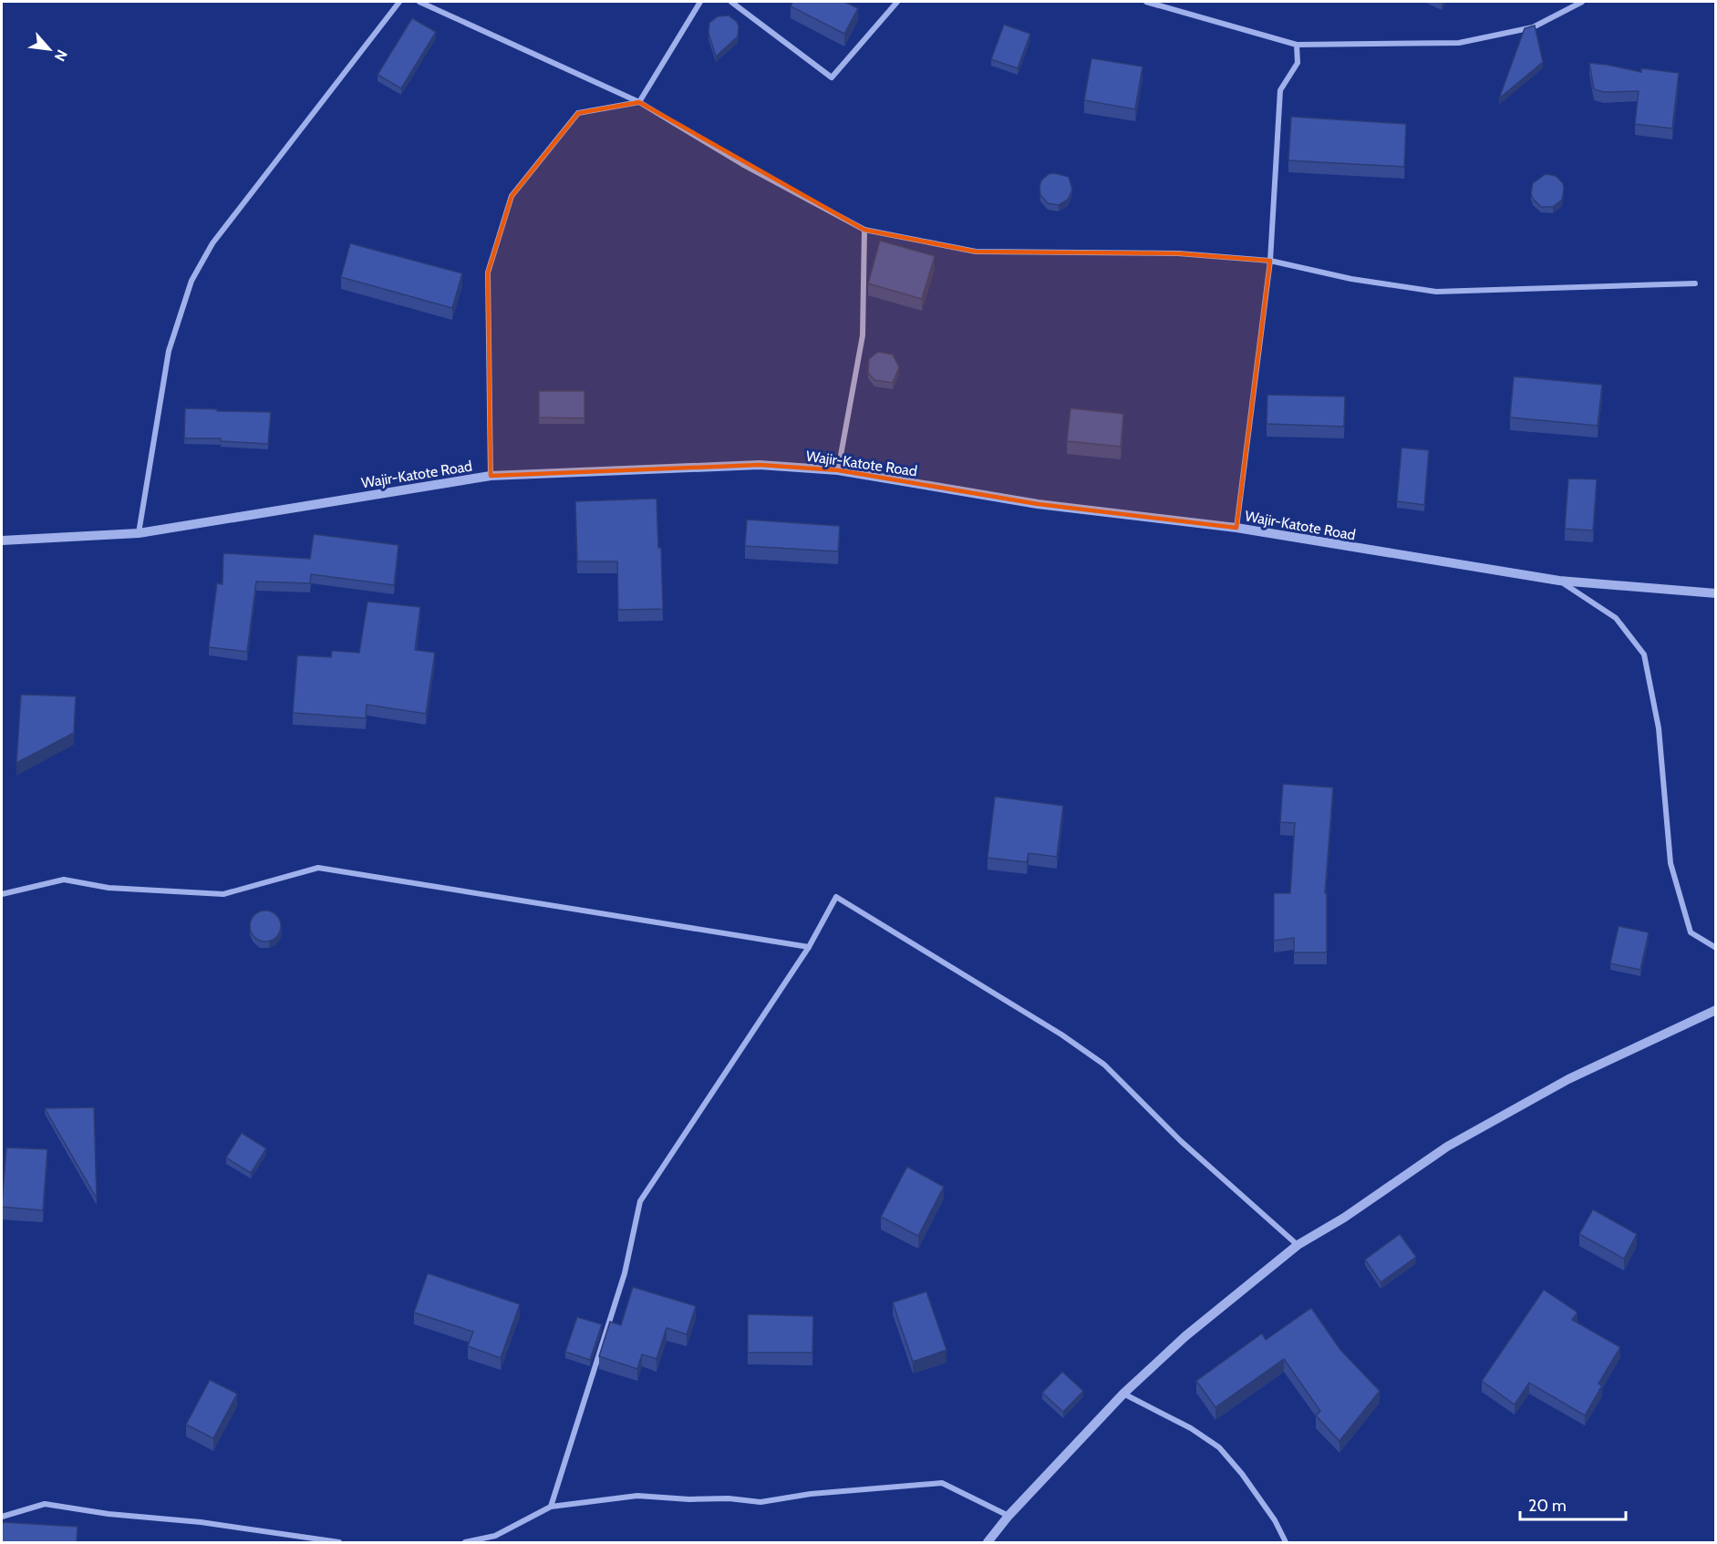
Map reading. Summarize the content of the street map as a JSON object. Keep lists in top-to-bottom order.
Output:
{
  "streets": {
    "street": ["Wajir-Katote Road"]
  },
  "scale_bar": "20 m",
  "north": "bottom right"
}
